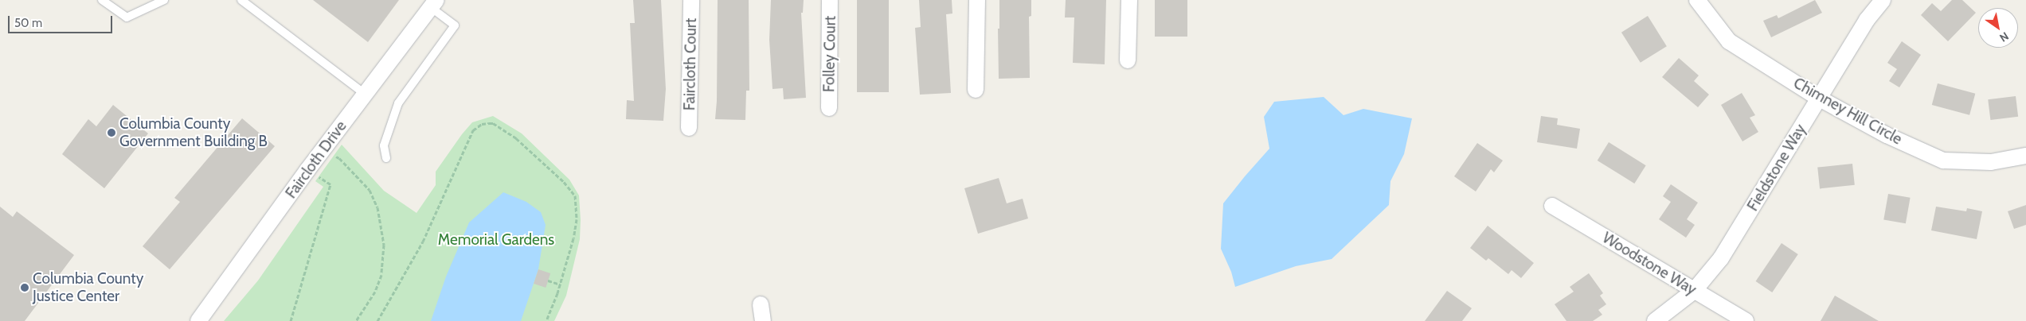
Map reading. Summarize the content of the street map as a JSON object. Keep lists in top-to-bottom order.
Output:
{
  "streets": {
    "street": [
      "Folley Court",
      "Faircloth Court",
      "Chimney Hill Circle",
      "Faircloth Drive",
      "Fieldstone Way",
      "Woodstone Way"
    ]
  },
  "crossings": [
    ["Chimney Hill Circle", "Fieldstone Way"],
    ["Fieldstone Way", "Woodstone Way"]
  ],
  "parks": ["Memorial Gardens"],
  "places": ["Columbia County Government Building B", "Columbia County Justice Center"],
  "scale_bar": "50 m",
  "north": "bottom right"
}
